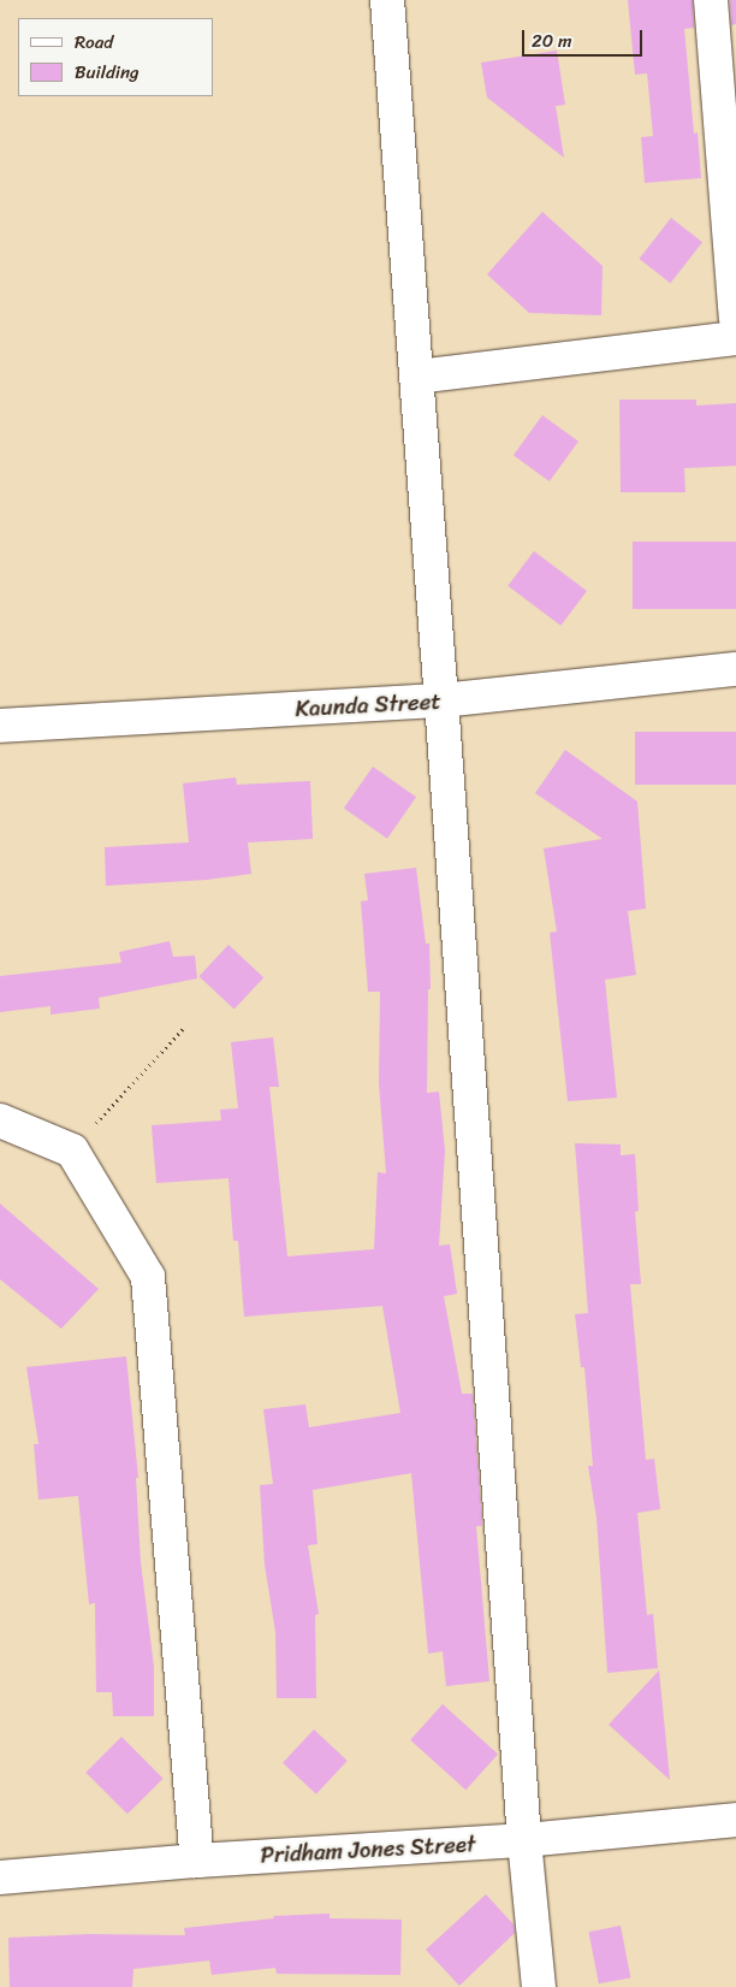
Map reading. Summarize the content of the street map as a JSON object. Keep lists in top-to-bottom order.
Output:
{
  "streets": {
    "street": ["Kaunda Street", "Pridham Jones Street"]
  },
  "legend": ["Road", "Building"],
  "scale_bar": "20 m"
}
